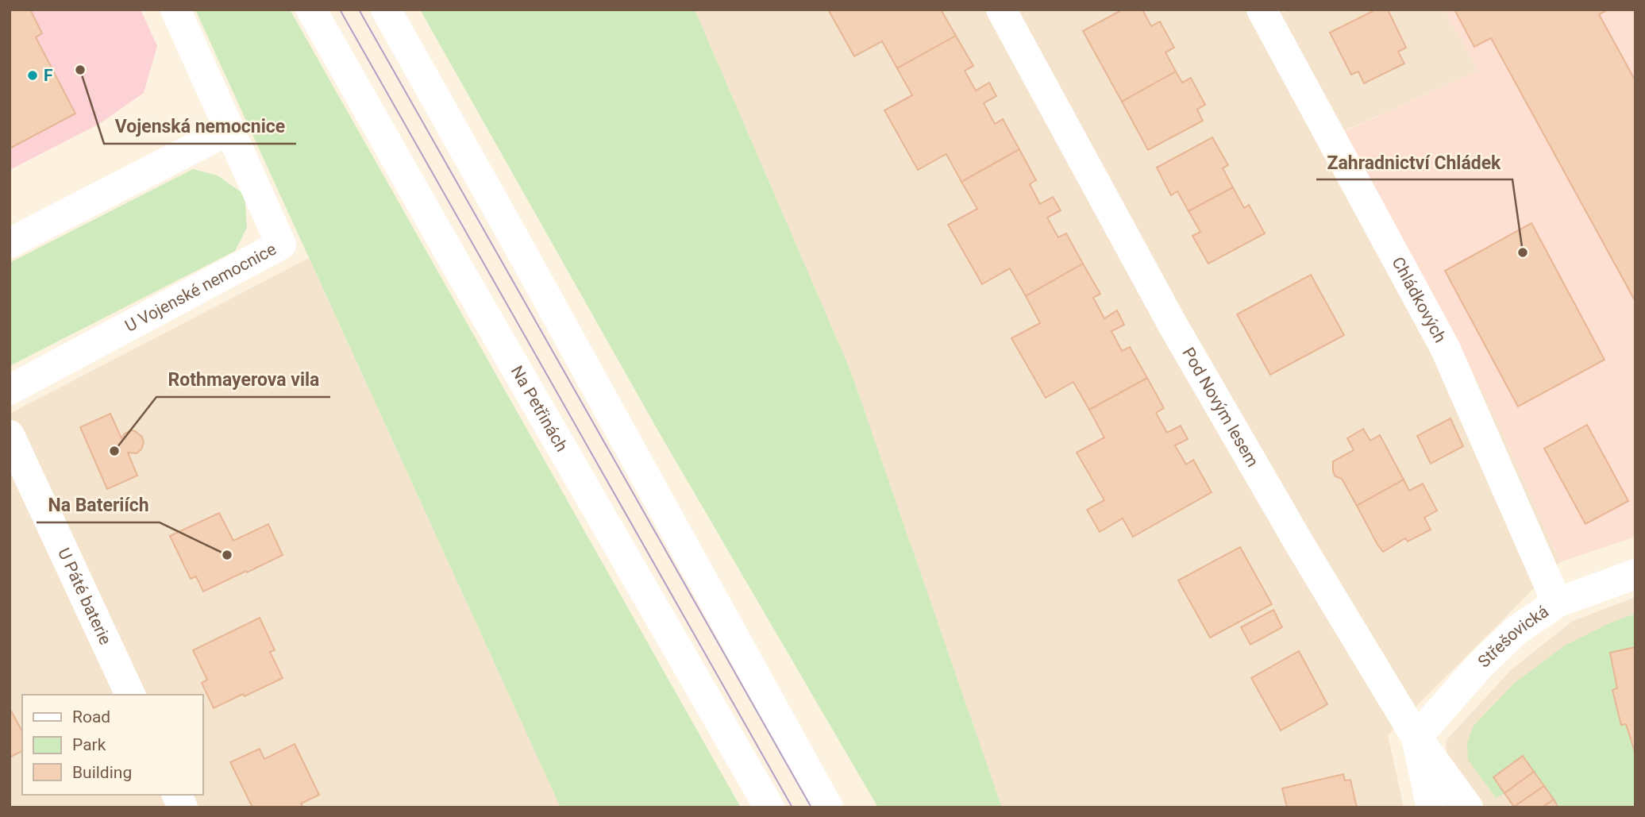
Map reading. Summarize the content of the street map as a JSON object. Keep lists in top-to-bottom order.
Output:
{
  "streets": {
    "street": [
      "U Vojenské nemocnice",
      "Chládkových",
      "Pod Novým lesem",
      "Na Petřinách",
      "U Páté baterie",
      "Střešovická"
    ]
  },
  "crossings": [
    ["Chládkových", "Střešovická"],
    ["Pod Novým lesem", "Střešovická"]
  ],
  "places": [
    "Vojenská nemocnice",
    "F",
    "Zahradnictví Chládek",
    "Rothmayerova vila",
    "Na Bateriích"
  ],
  "legend": ["Road", "Park", "Building"]
}
